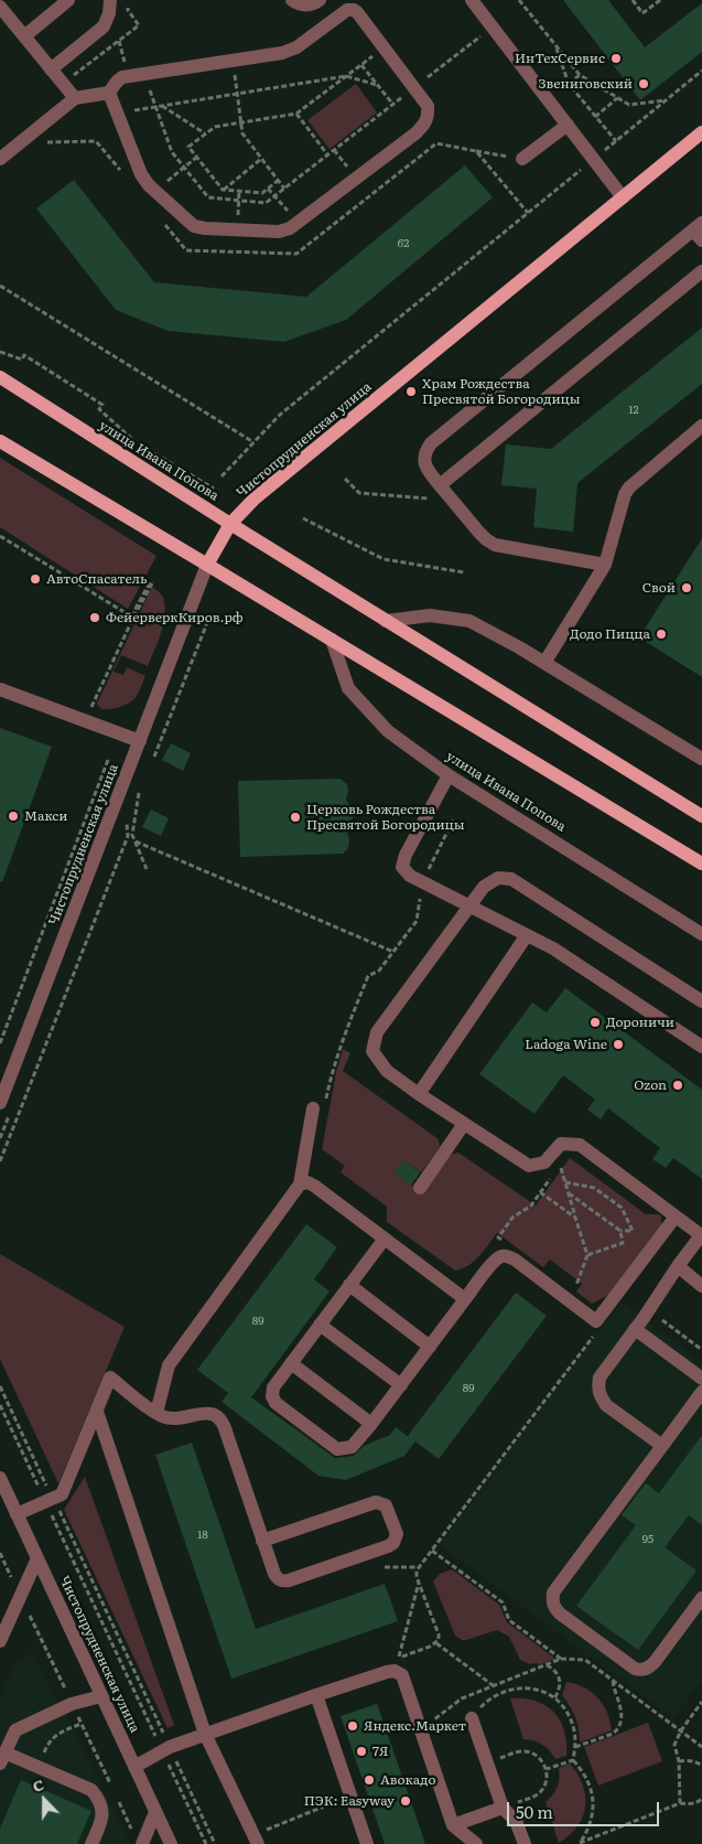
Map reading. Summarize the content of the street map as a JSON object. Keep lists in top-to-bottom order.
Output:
{
  "streets": {
    "main road": ["Чистопрудненская улица", "улица Ивана Попова"]
  },
  "crossings": [
    ["Чистопрудненская улица", "улица Ивана Попова"]
  ],
  "places": [
    "ИнТехСервис",
    "Звениговский",
    "Храм Рождества Пресвятой Богородицы",
    "АвтоСпасатель",
    "Свой",
    "ФейерверкКиров.рф",
    "Додо Пицца",
    "Макси",
    "Церковь Рождества Пресвятой Богородицы",
    "Дороничи",
    "Ladoga Wine",
    "Ozon",
    "Яндекс.Маркет",
    "7Я",
    "Авокадо",
    "ПЭК: Easyway"
  ],
  "house_numbers": [
    "62",
    "12",
    "89",
    "89",
    "18",
    "95"
  ],
  "scale_bar": "50 m",
  "north": "top"
}
